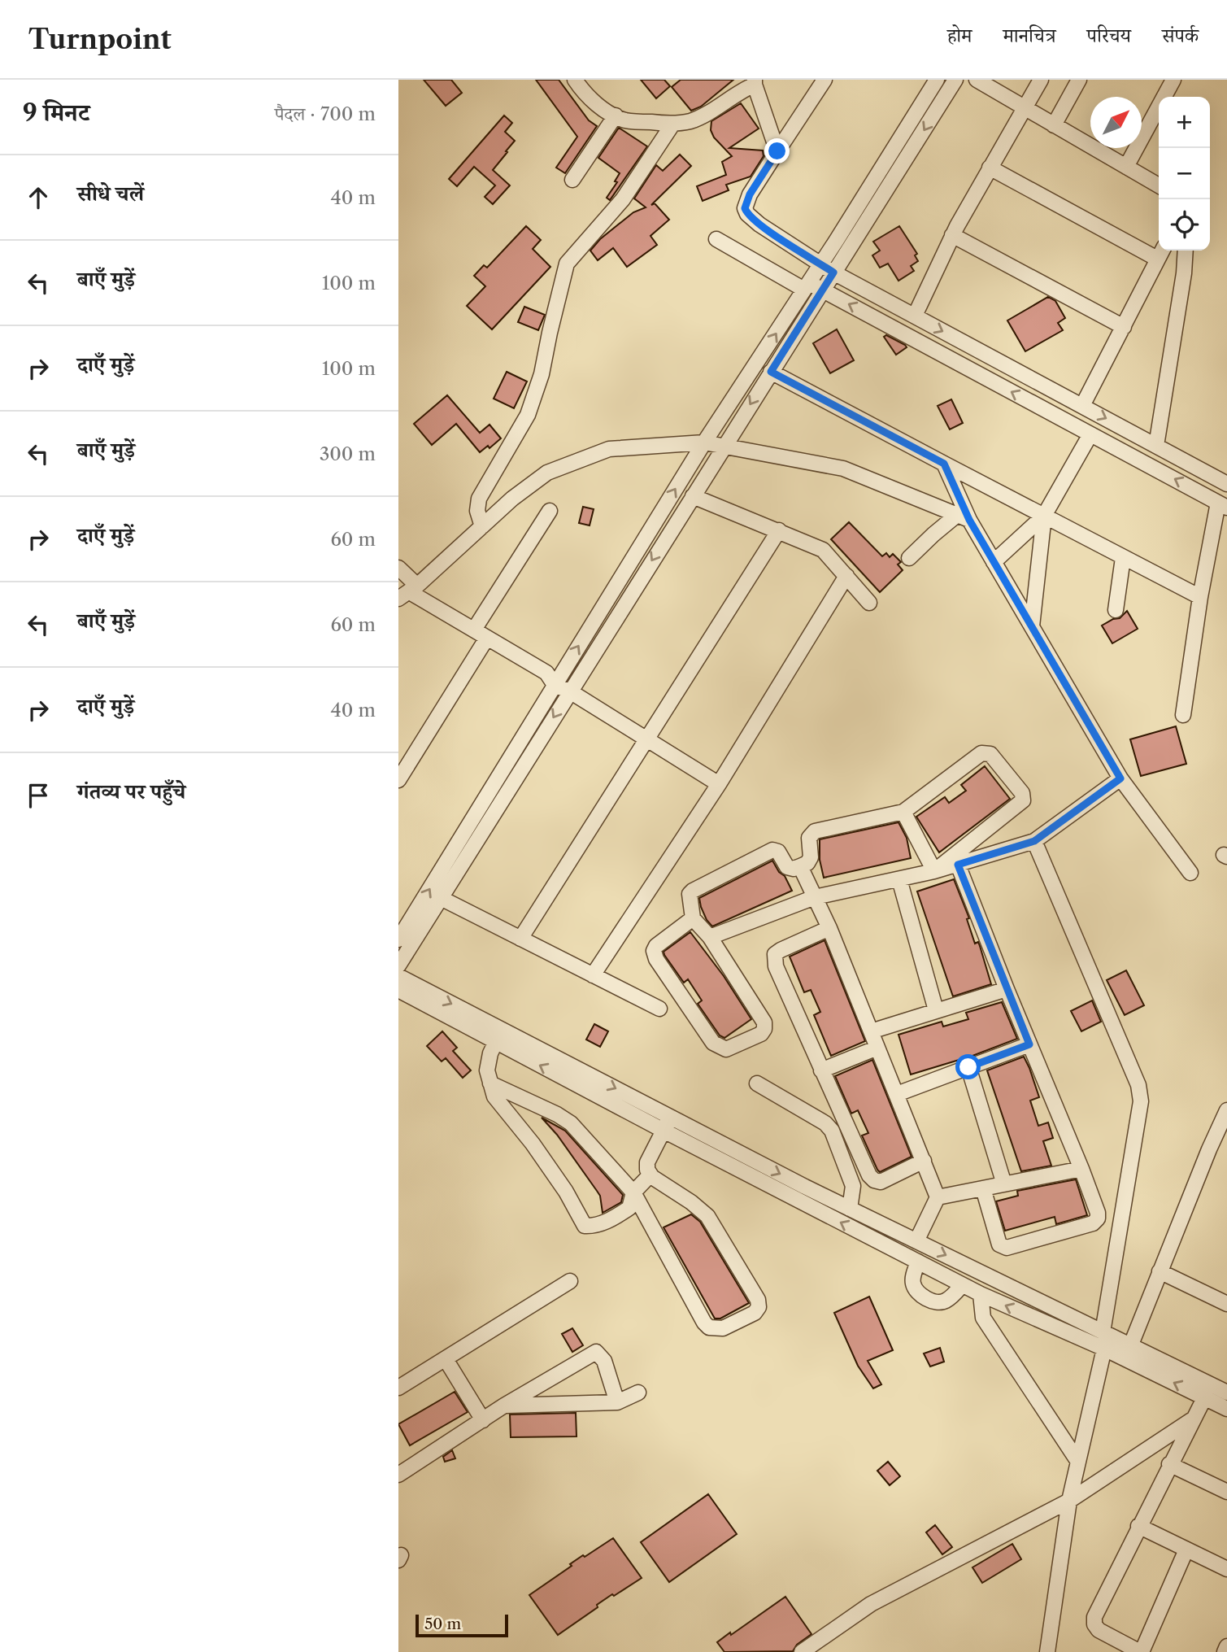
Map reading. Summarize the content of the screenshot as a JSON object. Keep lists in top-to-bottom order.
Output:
{
  "scale_bar": "50 m",
  "north": "top right",
  "page": {
    "header": "Turnpoint",
    "nav": [
      "होम",
      "मानचित्र",
      "परिचय",
      "संपर्क"
    ],
    "heading": ["9 मिनट", "पैदल · 700 m"],
    "map_buttons": ["+", "−"],
    "list": [
      ["सीधे चलें", "40 m"],
      ["बाएँ मुड़ें", "100 m"],
      ["दाएँ मुड़ें", "100 m"],
      ["बाएँ मुड़ें", "300 m"],
      ["दाएँ मुड़ें", "60 m"],
      ["बाएँ मुड़ें", "60 m"],
      ["दाएँ मुड़ें", "40 m"],
      "गंतव्य पर पहुँचे"
    ],
    "scale": "50 m"
  }
}
